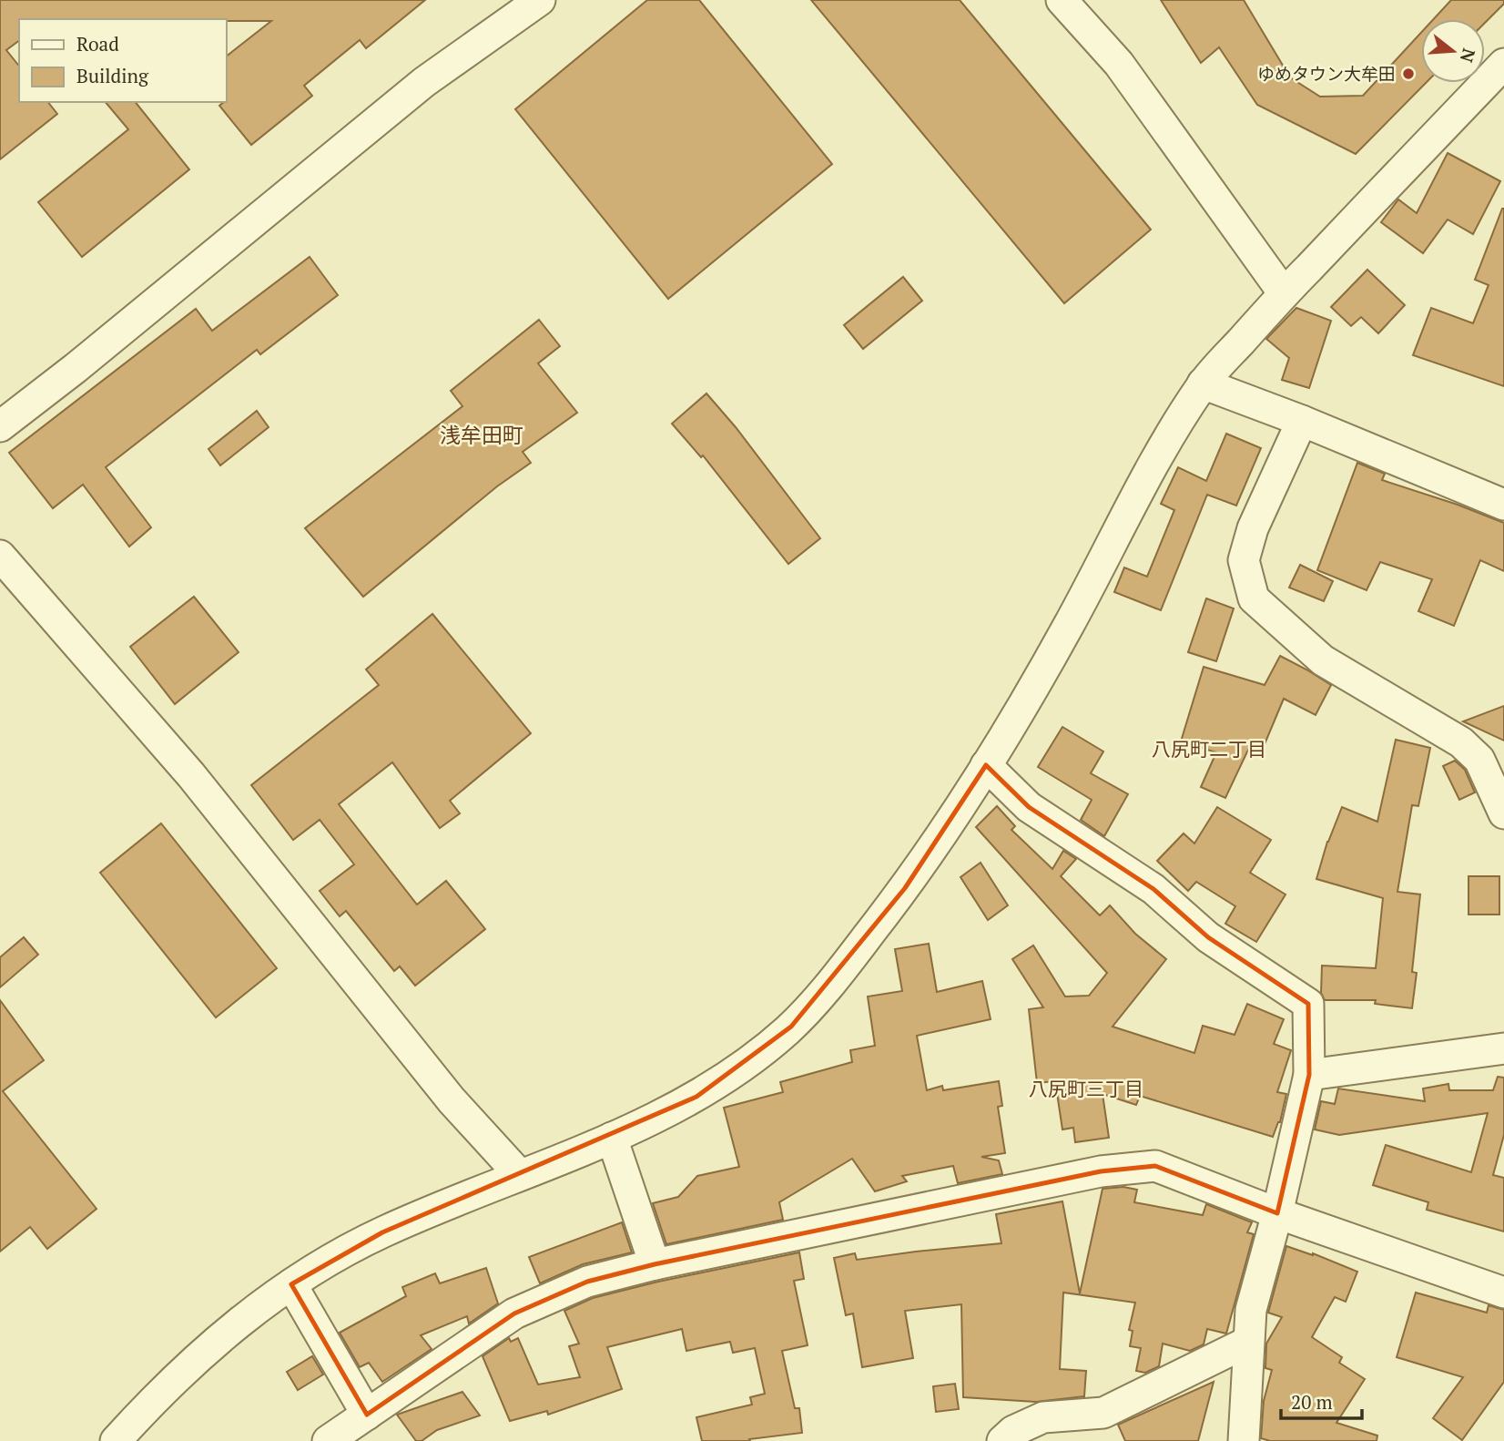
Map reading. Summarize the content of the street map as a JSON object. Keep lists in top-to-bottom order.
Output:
{
  "districts": ["浅牟田町", "八尻町二丁目", "八尻町三丁目"],
  "places": ["ゆめタウン大牟田"],
  "legend": ["Road", "Building"],
  "scale_bar": "20 m",
  "north": "right"
}
